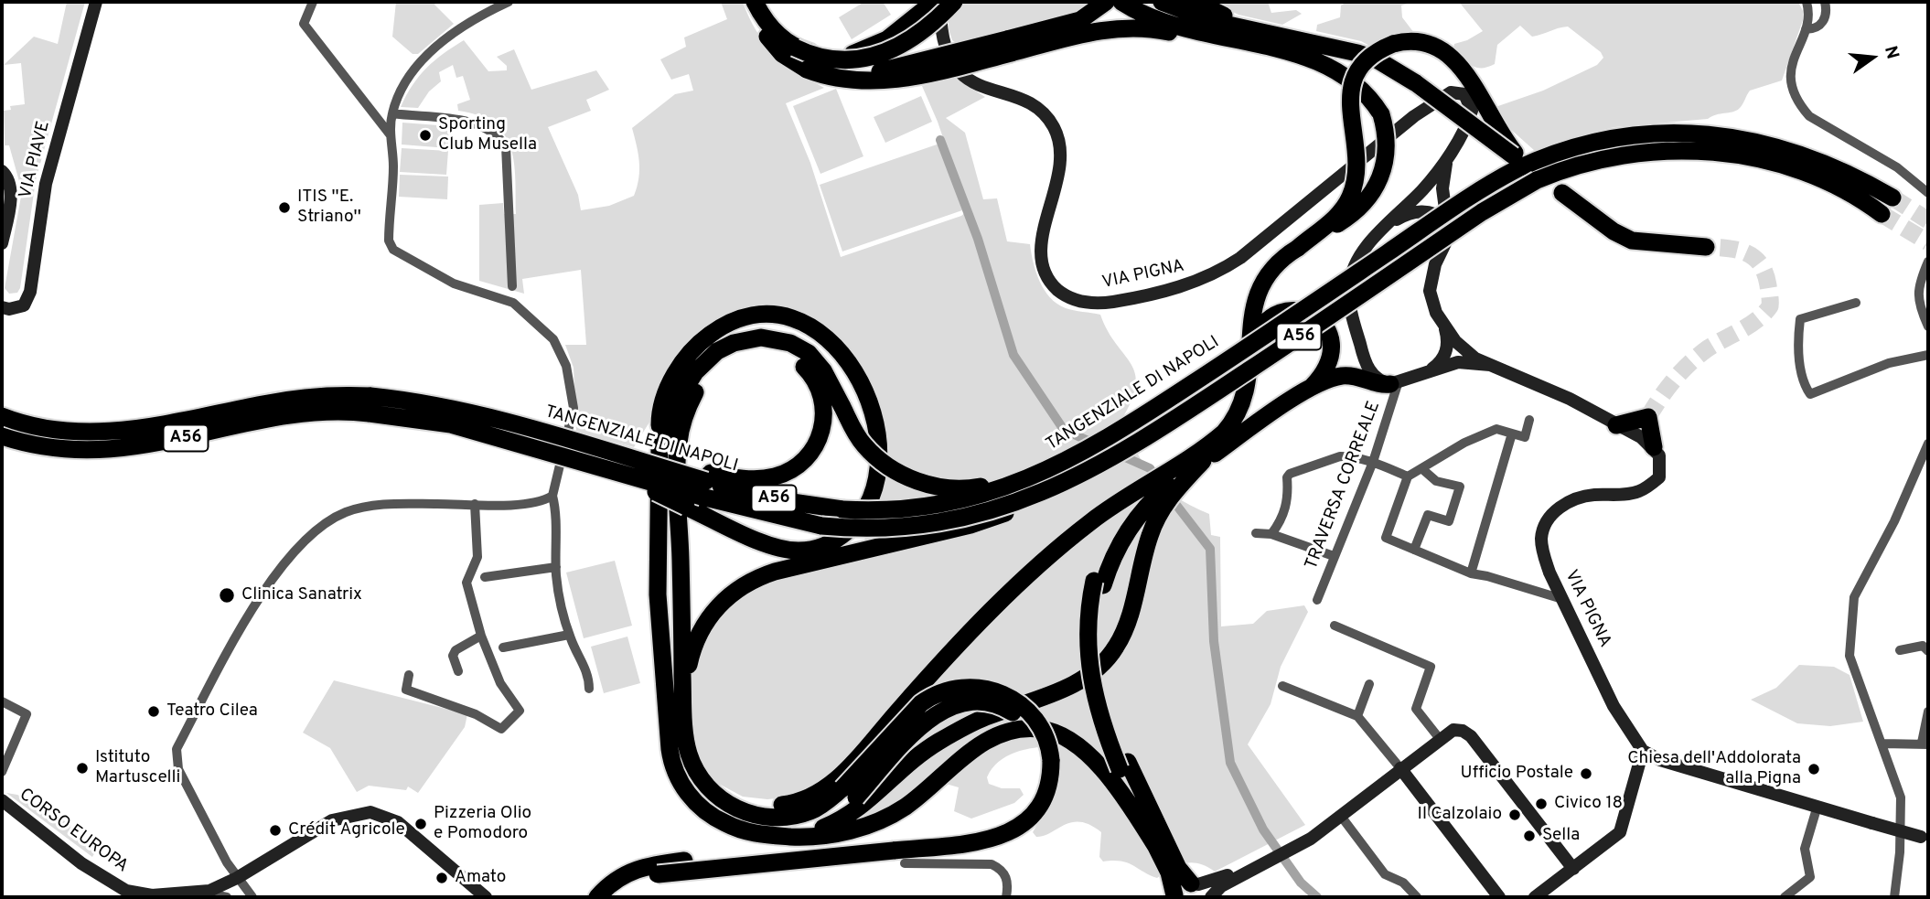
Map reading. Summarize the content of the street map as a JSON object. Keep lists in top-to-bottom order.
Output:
{
  "streets": {
    "highway": ["A56", "TANGENZIALE DI NAPOLI"],
    "main road": ["VIA PIAVE", "VIA PIGNA", "CORSO EUROPA"],
    "street": ["TRAVERSA CORREALE"]
  },
  "crossings": [
    ["VIA PIGNA", "TRAVERSA CORREALE"],
    ["A56", "TANGENZIALE DI NAPOLI"]
  ],
  "places": [
    "Sporting Club Musella",
    "ITIS ''E. Striano''",
    "Clinica Sanatrix",
    "Teatro Cilea",
    "Istituto Martuscelli",
    "Chiesa dell'Addolorata alla Pigna",
    "Ufficio Postale",
    "Civico 18",
    "Il Calzolaio",
    "Pizzeria Olio e Pomodoro",
    "Crédit Agricole",
    "Sella",
    "Amato"
  ],
  "north": "right"
}
